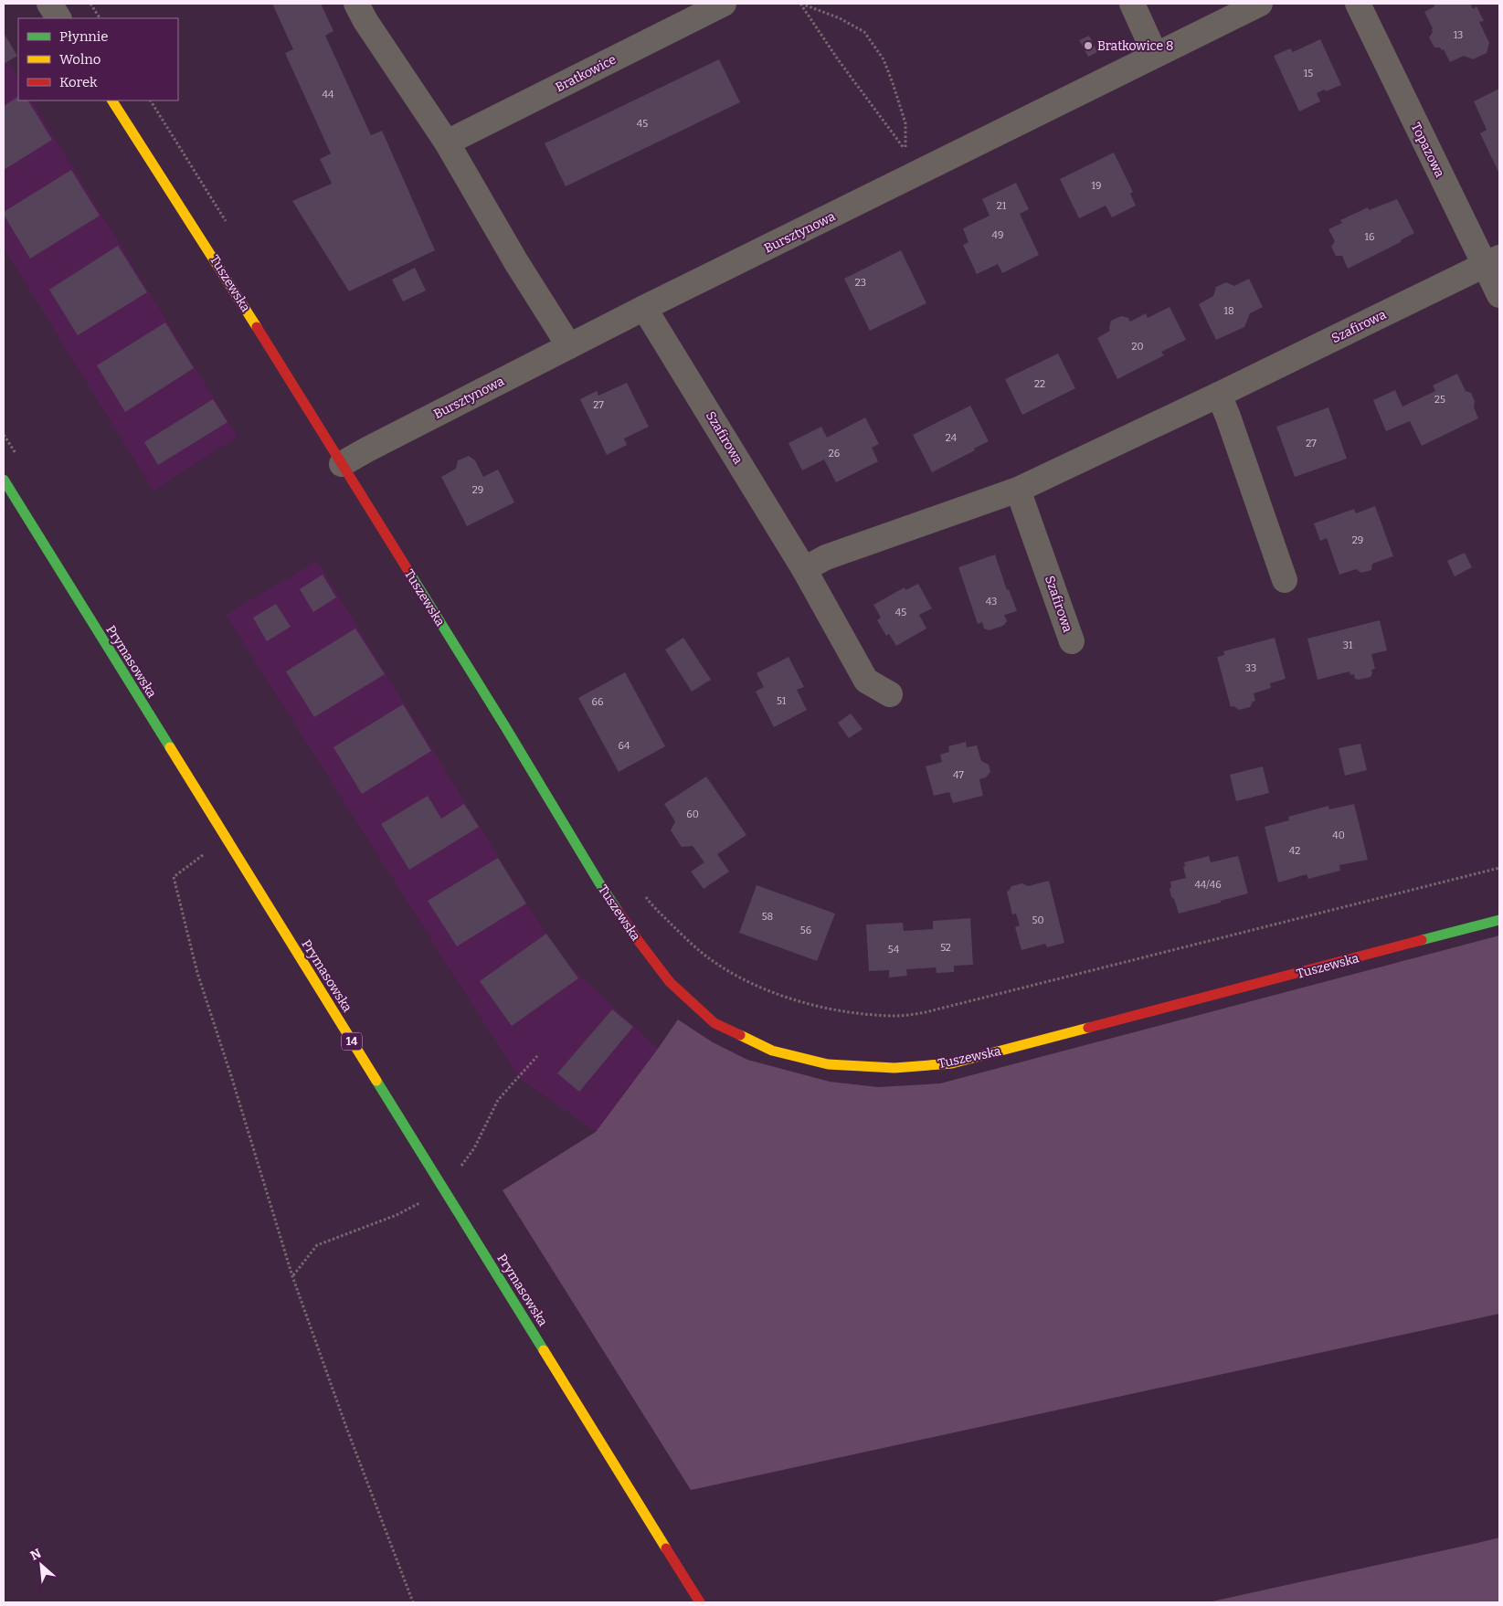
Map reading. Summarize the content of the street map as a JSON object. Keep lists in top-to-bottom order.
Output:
{
  "streets": {
    "street": [
      "Bratkowice",
      "Topazowa",
      "Bursztynowa",
      "Tuszewska",
      "Szafirowa",
      "Prymasowska",
      "14"
    ]
  },
  "crossings": [
    ["Topazowa", "Szafirowa"],
    ["Bursztynowa", "Tuszewska"],
    ["Bursztynowa", "Szafirowa"]
  ],
  "places": ["Bratkowice 8"],
  "house_numbers": [
    "13",
    "15",
    "44",
    "45",
    "19",
    "21",
    "49",
    "16",
    "23",
    "18",
    "20",
    "22",
    "25",
    "27",
    "24",
    "27",
    "26",
    "29",
    "29",
    "43",
    "45",
    "31",
    "33",
    "51",
    "66",
    "64",
    "47",
    "60",
    "40",
    "42",
    "44/46",
    "58",
    "50",
    "56",
    "52",
    "54"
  ],
  "legend": ["Płynnie", "Wolno", "Korek"],
  "north": "top left"
}
